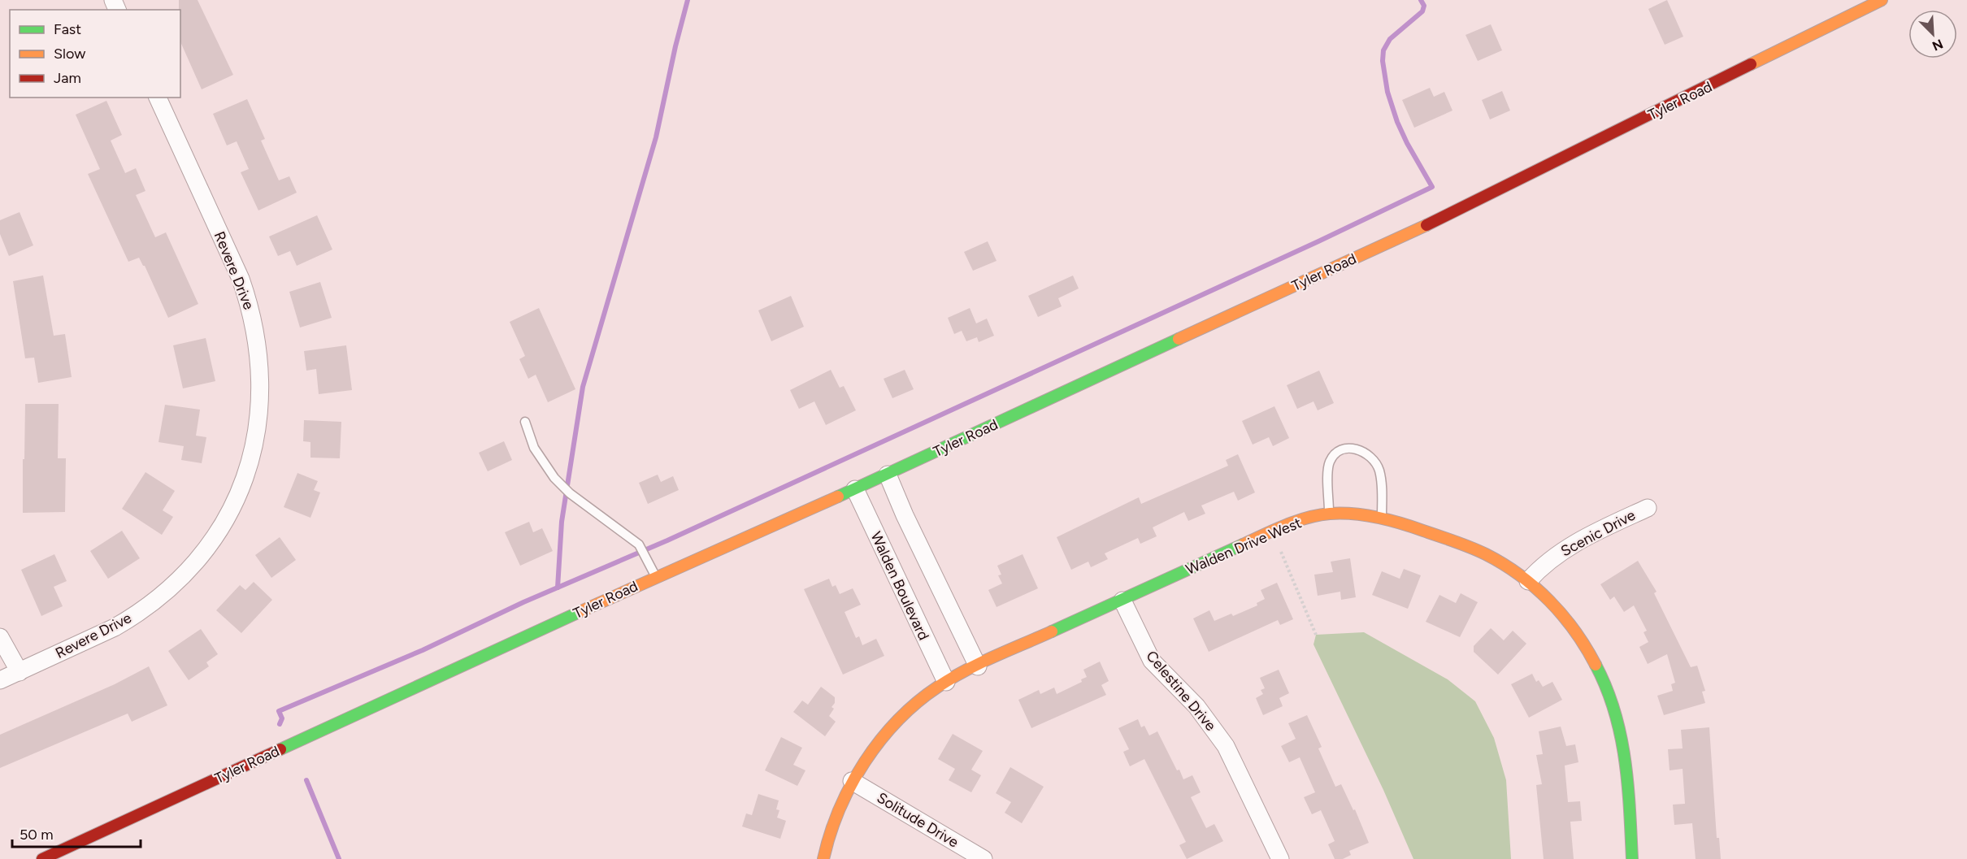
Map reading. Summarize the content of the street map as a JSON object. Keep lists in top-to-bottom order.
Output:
{
  "streets": {
    "street": [
      "Tyler Road",
      "Revere Drive",
      "Scenic Drive",
      "Walden Drive West",
      "Walden Boulevard",
      "Celestine Drive",
      "Solitude Drive"
    ]
  },
  "crossings": [
    ["Tyler Road", "Walden Boulevard"],
    ["Scenic Drive", "Walden Drive West"],
    ["Walden Drive West", "Walden Boulevard"],
    ["Walden Drive West", "Celestine Drive"],
    ["Walden Drive West", "Solitude Drive"]
  ],
  "legend": ["Fast", "Slow", "Jam"],
  "scale_bar": "50 m",
  "north": "bottom right"
}
